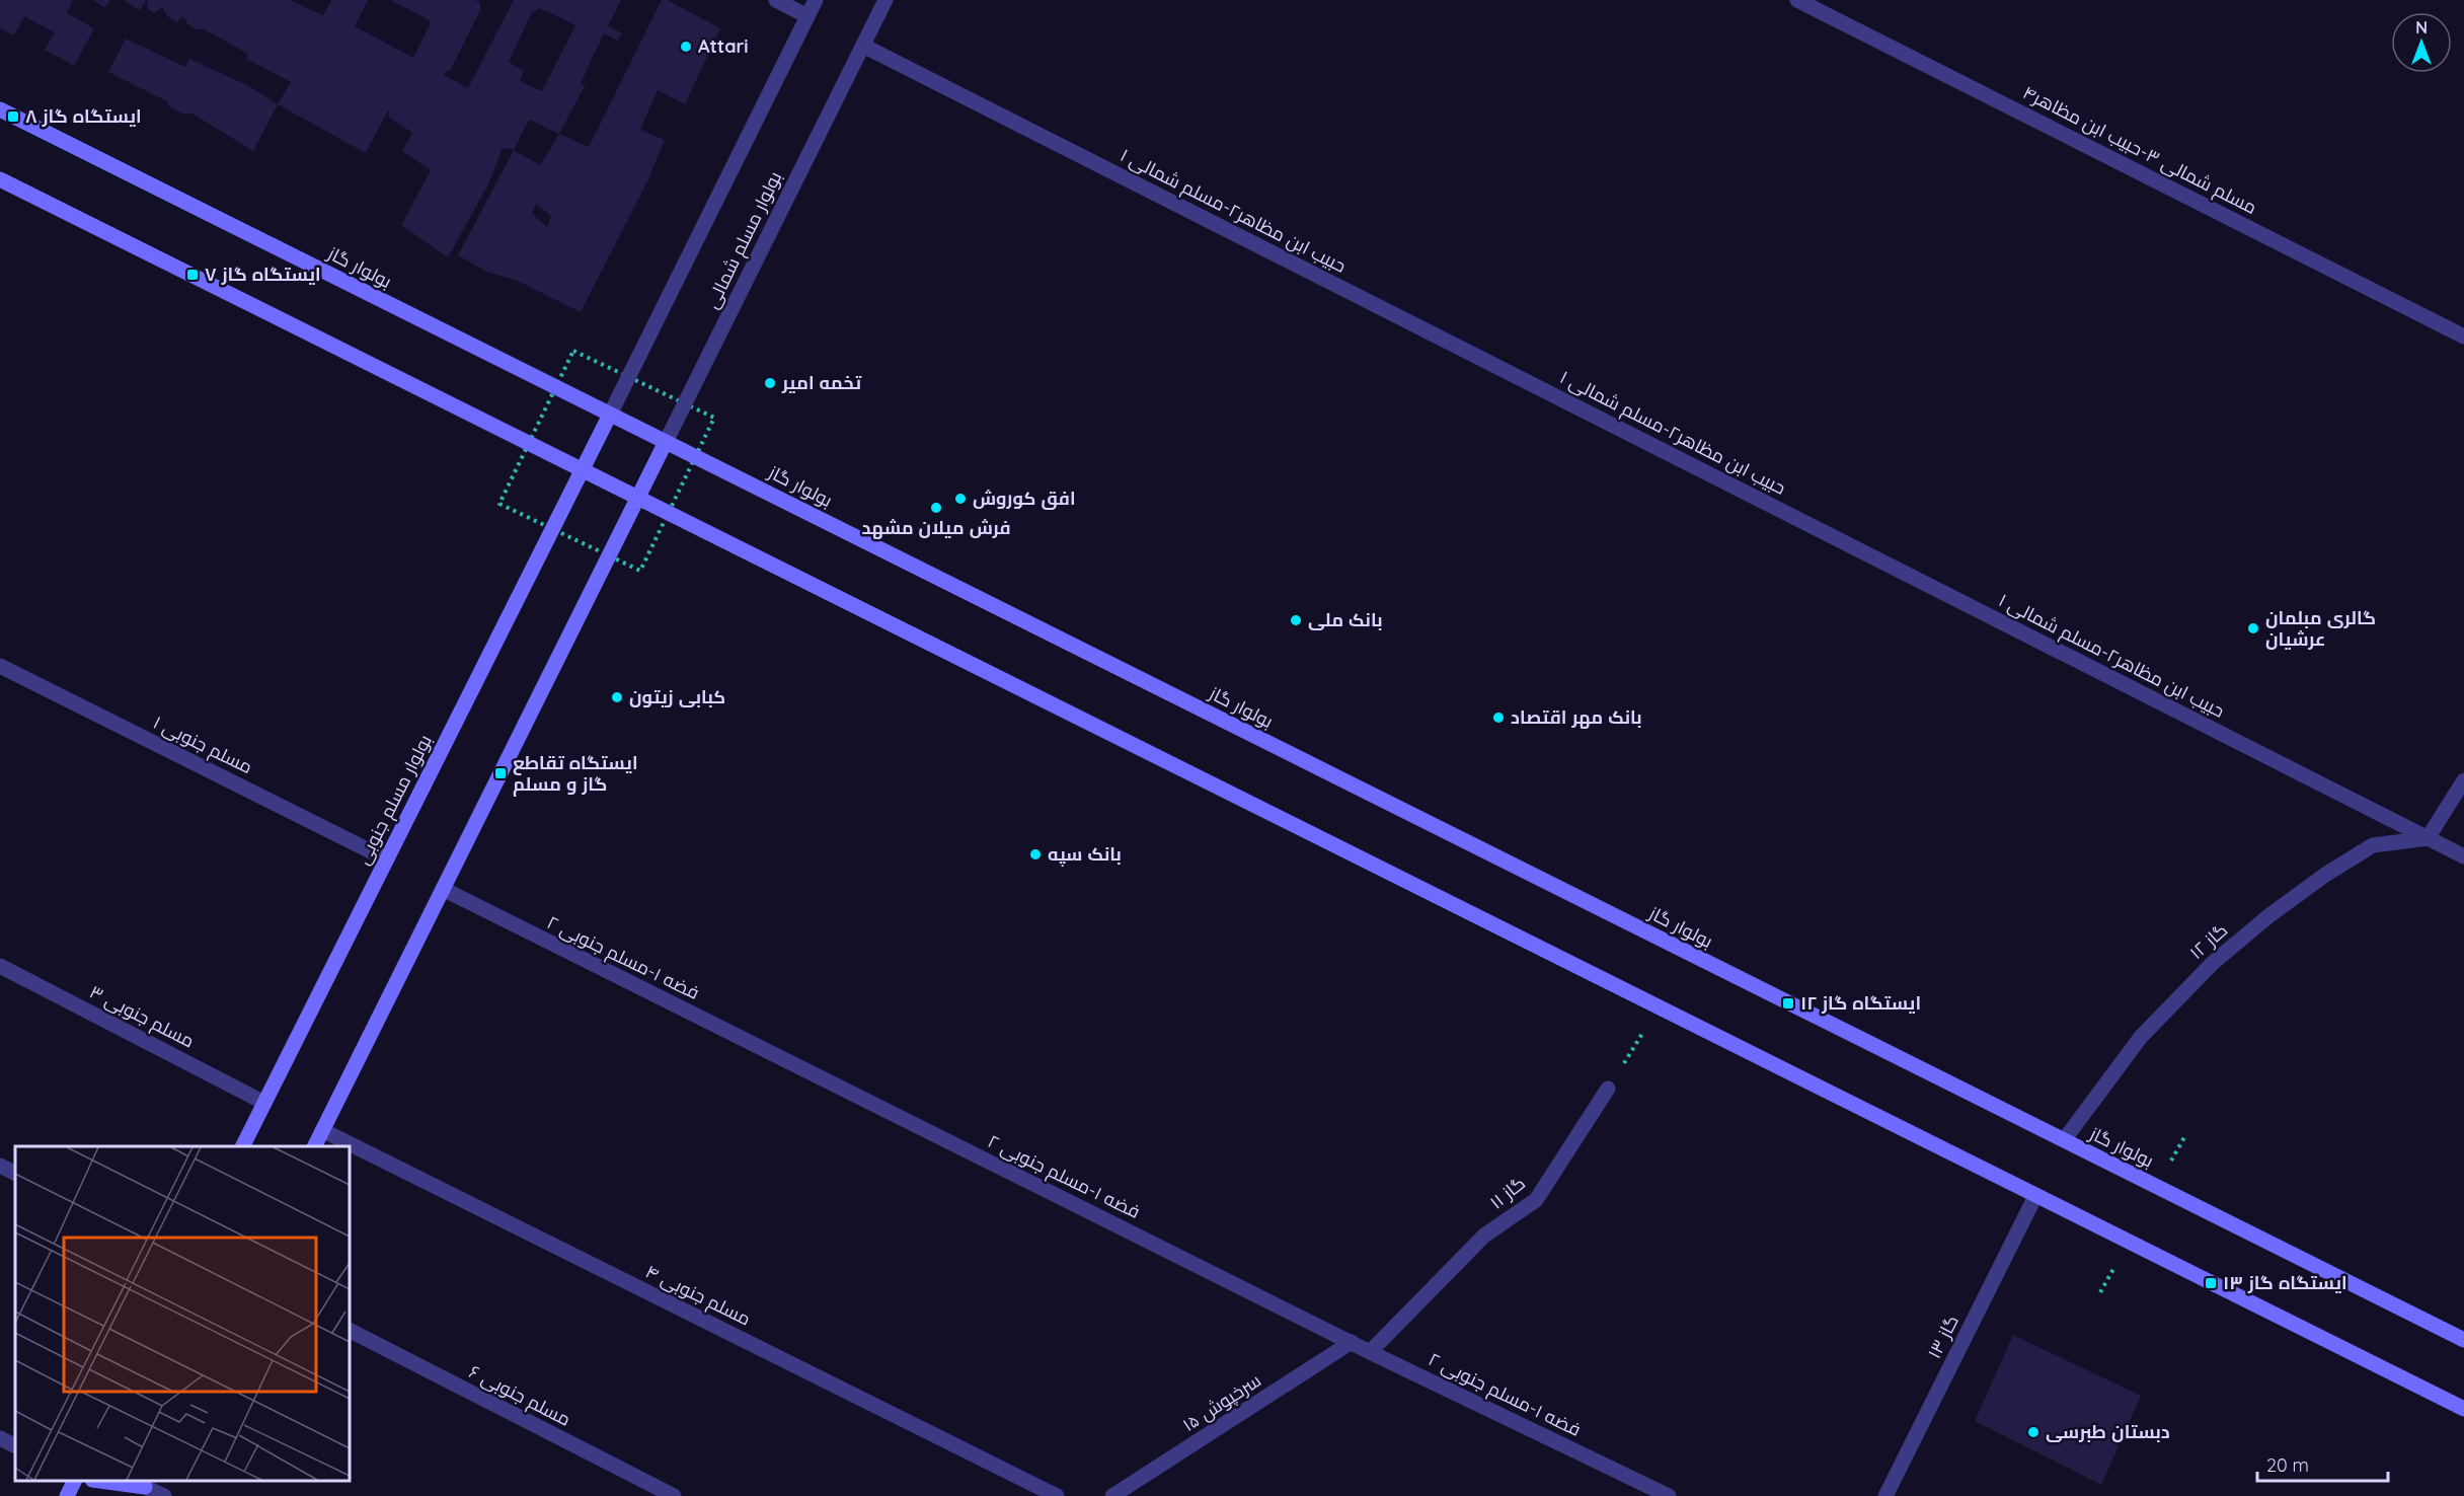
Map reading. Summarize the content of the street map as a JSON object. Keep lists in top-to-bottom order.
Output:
{
  "streets": {
    "main road": ["بولوار مسلم شمالی", "بولوار گاز", "بولوار مسلم جنوبی"],
    "street": [
      "مسلم شمالی ۳-حبیب ابن مظاهر۴",
      "حبیب ابن مظاهر۲-مسلم شمالی ۱",
      "۱ مسلم جنوبی",
      "گاز ۱۲",
      "فضه ۱-مسلم جنوبی ۲",
      "مسلم جنوبی ۳",
      "گاز ۱۱",
      "مسلم جنوبی ۴",
      "گاز ۱۳",
      "مسلم جنوبی ۶",
      "سرخپوش ۱۵"
    ]
  },
  "crossings": [
    ["حبیب ابن مظاهر۲-مسلم شمالی ۱", "بولوار مسلم شمالی"],
    ["حبیب ابن مظاهر۲-مسلم شمالی ۱", "گاز ۱۲"],
    ["بولوار مسلم شمالی", "بولوار گاز"],
    ["بولوار گاز", "گاز ۱۲"],
    ["۱ مسلم جنوبی", "بولوار مسلم جنوبی"],
    ["بولوار مسلم جنوبی", "مسلم جنوبی ۳"],
    ["فضه ۱-مسلم جنوبی ۲", "گاز ۱۱"],
    ["فضه ۱-مسلم جنوبی ۲", "سرخپوش ۱۵"]
  ],
  "places": {
    "other": [
      "Attari",
      "تخمه امیر",
      "افق کوروش",
      "فرش میلان مشهد",
      "بانک ملی",
      "گالری مبلمان عرشیان",
      "کبابی زیتون",
      "بانک مهر اقتصاد",
      "بانک سپه",
      "دبستان طبرسی"
    ],
    "transit": [
      "ایستگاه گاز ۸",
      "ایستگاه گاز ۷",
      "ایستگاه تقاطع گاز و مسلم",
      "ایستگاه گاز ۱۲",
      "ایستگاه گاز ۱۳"
    ]
  },
  "scale_bar": "20 m",
  "north": "top"
}
